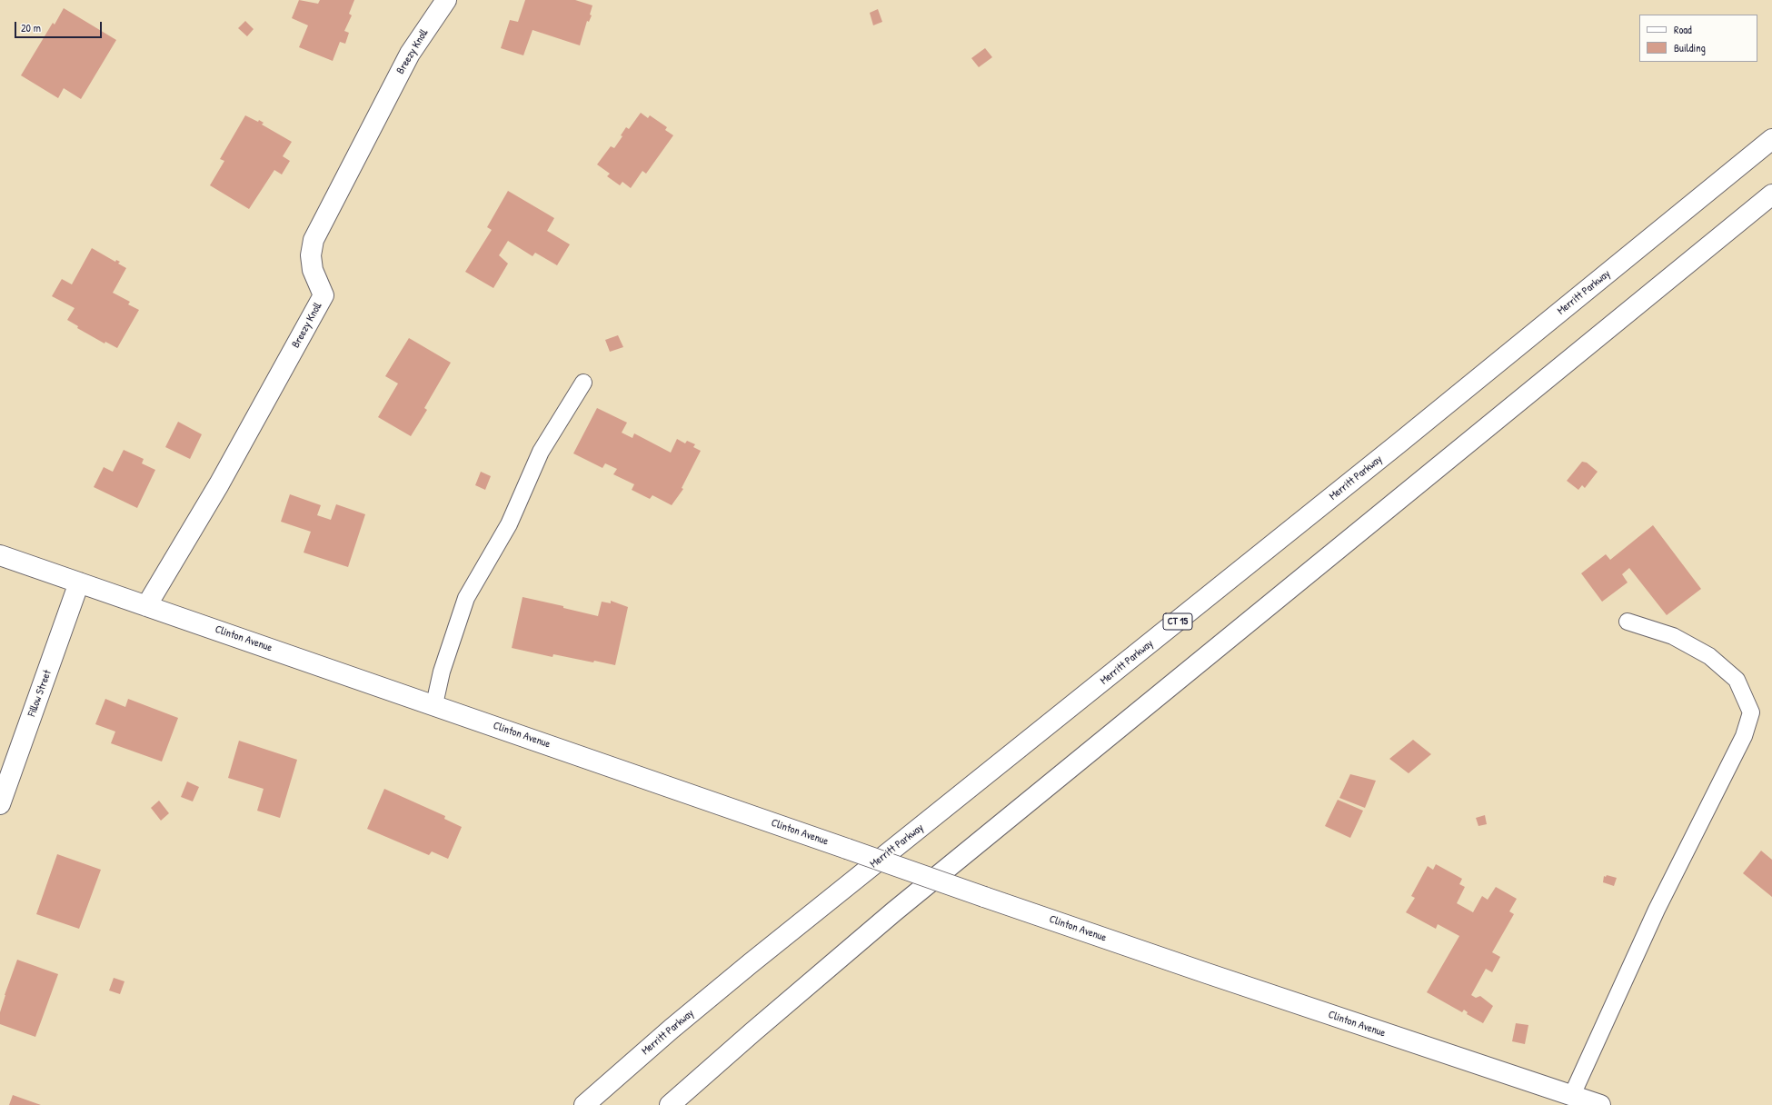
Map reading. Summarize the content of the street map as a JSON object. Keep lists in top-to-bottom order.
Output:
{
  "streets": {
    "main road": [
      "Breezy Knoll",
      "Merritt Parkway",
      "CT 15",
      "Clinton Avenue",
      "Fillow Street"
    ]
  },
  "crossings": [
    ["Breezy Knoll", "Clinton Avenue"],
    ["Clinton Avenue", "Fillow Street"]
  ],
  "legend": ["Road", "Building"],
  "scale_bar": "20 m"
}
